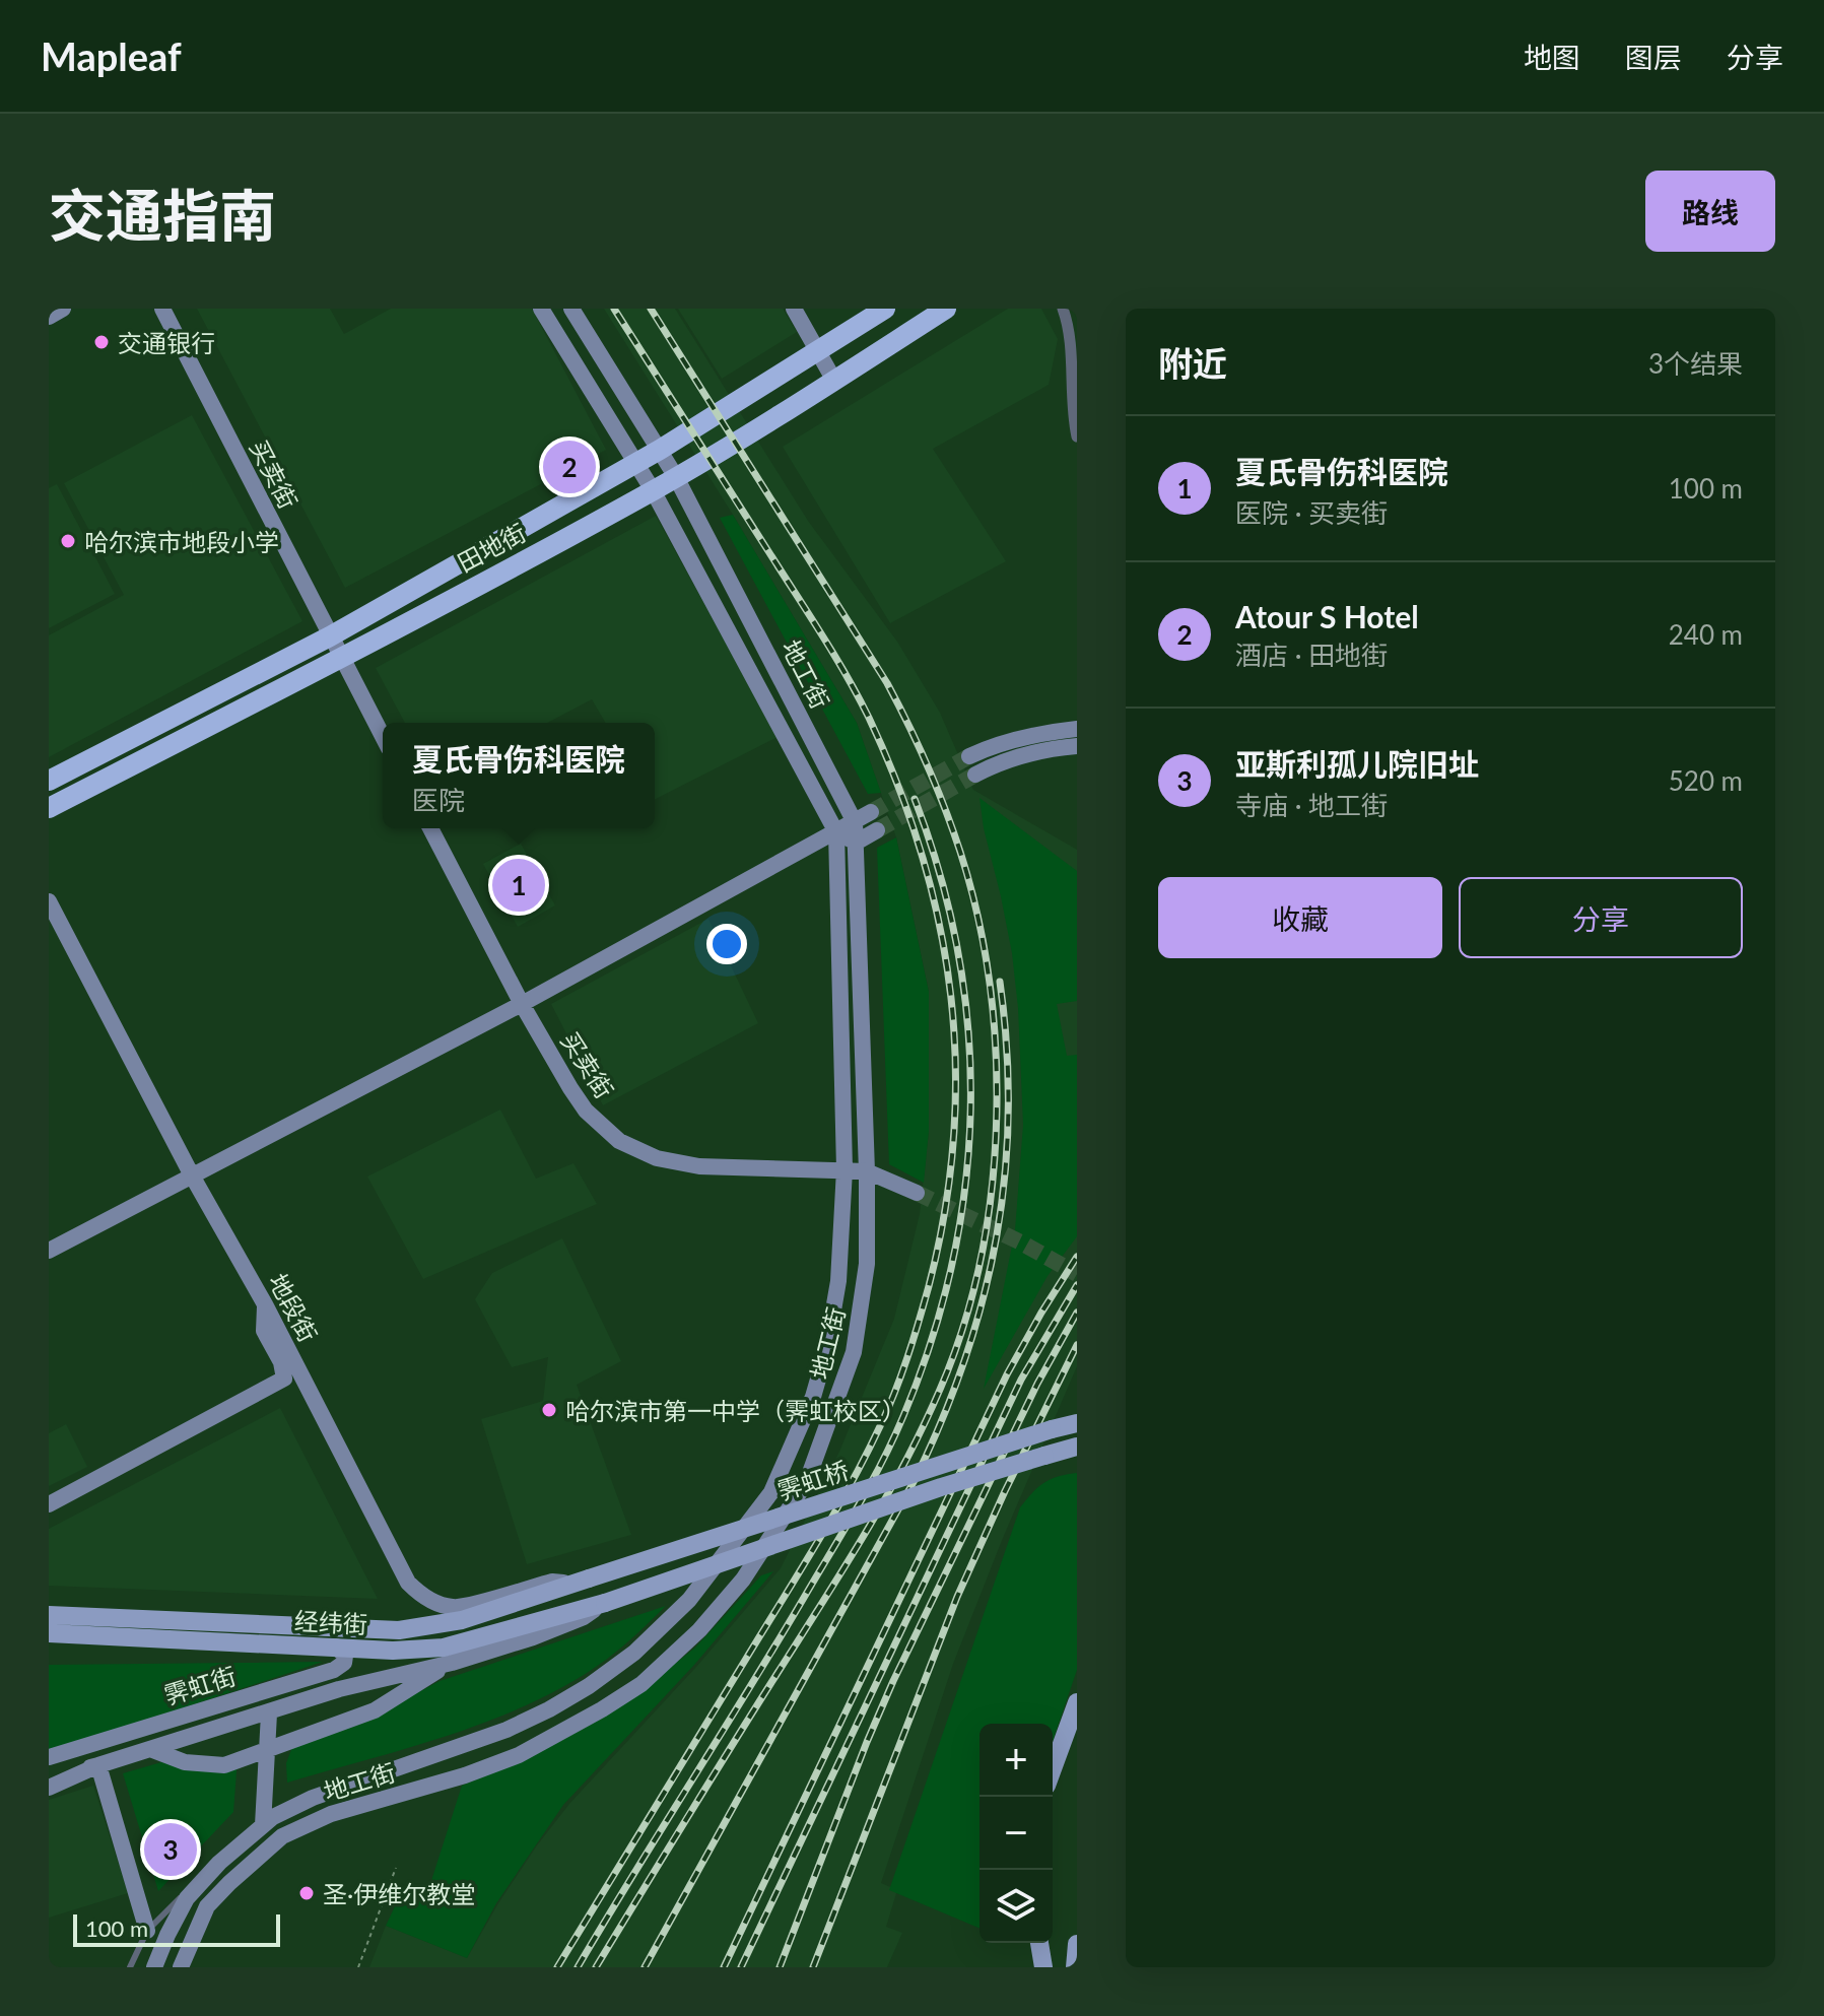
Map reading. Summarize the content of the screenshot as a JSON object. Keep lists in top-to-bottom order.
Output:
{
  "streets": {
    "highway": ["田地街"],
    "main road": [
      "买卖街",
      "地工街",
      "地段街",
      "霁虹桥",
      "经纬街",
      "霁虹街"
    ]
  },
  "crossings": [
    ["买卖街", "田地街"],
    ["买卖街", "地工街"],
    ["田地街", "地工街"],
    ["地段街", "霁虹桥"],
    ["地段街", "经纬街"],
    ["霁虹桥", "经纬街"],
    ["霁虹桥", "霁虹街"],
    ["经纬街", "霁虹街"]
  ],
  "places": [
    "交通银行",
    "哈尔滨市地段小学",
    "哈尔滨市第一中学（霁虹校区）",
    "圣·伊维尔教堂"
  ],
  "scale_bar": "100 m",
  "page": {
    "header": "Mapleaf",
    "nav": ["地图", "图层", "分享"],
    "title": "交通指南",
    "buttons": [
      "路线",
      ["收藏", "分享"]
    ],
    "heading": ["附近", "3个结果"],
    "list": [
      {
        "mark": "1",
        "name": "夏氏骨伤科医院",
        "note": "医院 · 买卖街",
        "value": "100 m"
      },
      {
        "mark": "2",
        "name": "Atour S Hotel",
        "note": "酒店 · 田地街",
        "value": "240 m"
      },
      {
        "mark": "3",
        "name": "亚斯利孤儿院旧址",
        "note": "寺庙 · 地工街",
        "value": "520 m"
      }
    ],
    "pins": ["2", "1", "3"],
    "popup": ["夏氏骨伤科医院", "医院"],
    "map_buttons": ["+", "−"],
    "scale": "100 m"
  }
}
